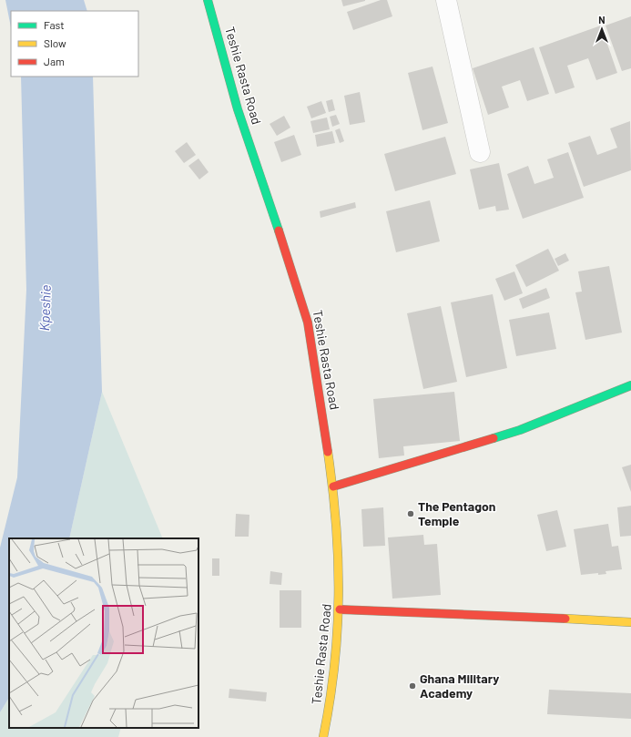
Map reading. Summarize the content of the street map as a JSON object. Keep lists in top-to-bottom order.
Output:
{
  "streets": {
    "main road": ["Teshie Rasta Road"]
  },
  "water": ["Kpeshie"],
  "places": ["The Pentagon Temple", "Ghana Military Academy"],
  "legend": ["Fast", "Slow", "Jam"],
  "north": "top"
}
